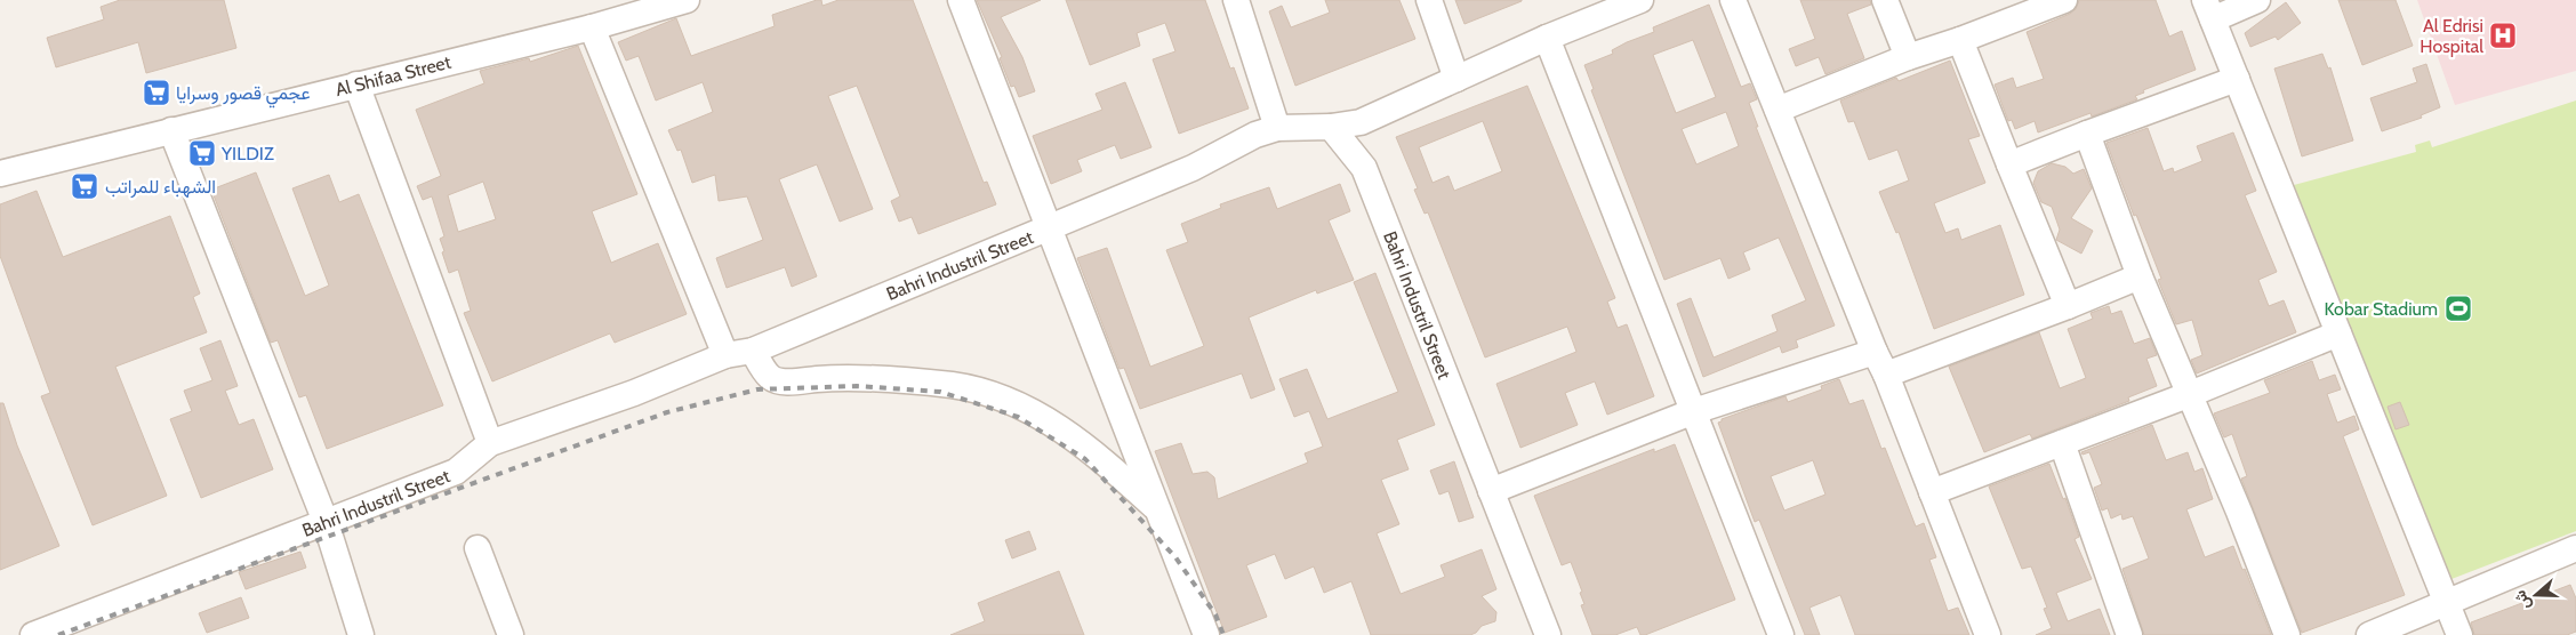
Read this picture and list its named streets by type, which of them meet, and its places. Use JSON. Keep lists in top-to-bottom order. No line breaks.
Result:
{"streets":{"street":["Al Shifaa Street","Bahri Industril Street"]},"places":{"hospital":["Al Edrisi Hospital"],"supermarket":["عجمي قصور وسرايا","YILDIZ","الشهباء للمراتب"],"sports":["Kobar Stadium"]},"north":"left"}
